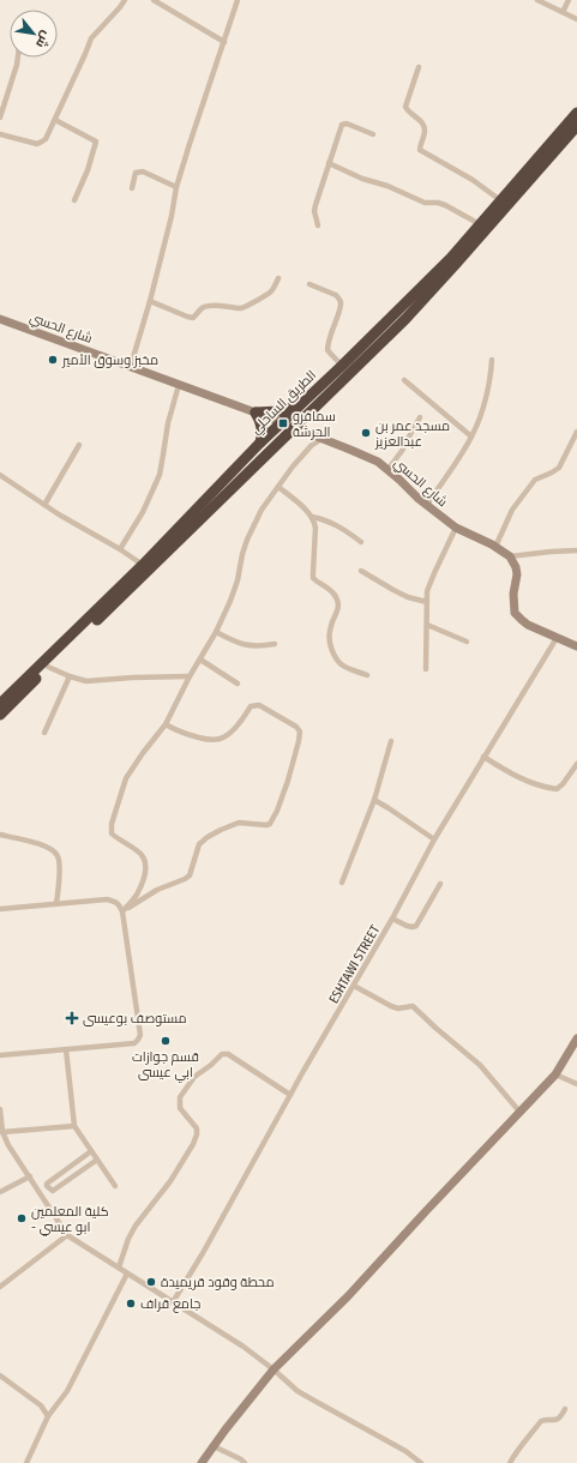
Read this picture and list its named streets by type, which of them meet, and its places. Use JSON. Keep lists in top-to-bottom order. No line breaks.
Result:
{"streets":{"highway":["الطريق الساحلي"],"street":["شارع الحسي","ESHTAWI STREET"]},"crossings":[["شارع الحسي","الطريق الساحلي"]],"places":{"other":["مخبز وسوق الأمير","مسجد عمر بن عبدالعزيز","قسم جوازات ابي عيسى","كلية المعلمين - ابو عيسي","محطة وقود قريميدة","جامع قراف"],"transit":["سمافرو الحرشة"],"health":["مستوصف بوعيسى"]},"north":"bottom right"}
